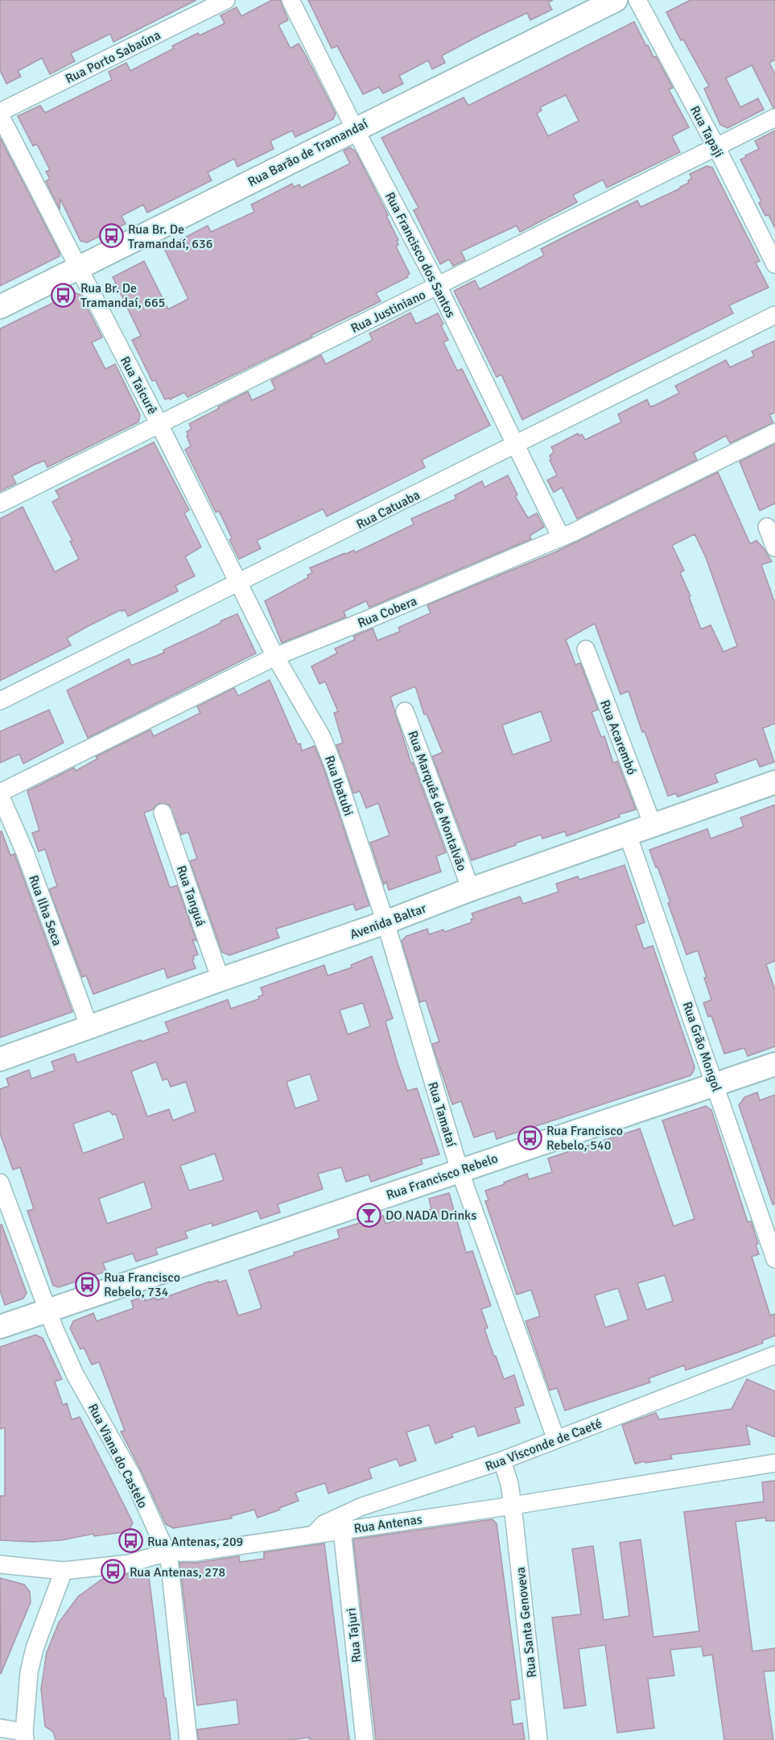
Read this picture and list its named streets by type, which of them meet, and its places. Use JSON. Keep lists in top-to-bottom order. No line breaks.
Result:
{"streets":{"street":["Rua Porto Sabaúna","Rua Tapaji","Rua Barão de Tramandaí","Rua Francisco dos Santos","Rua Justiniano","Rua Taicurê","Rua Catuaba","Rua Cobera","Rua Acarembó","Rua Ibatubi","Rua Marquês de Montalvão","Rua Tanguá","Rua Ilha Seca","Avenida Baltar","Rua Grão Mongol","Rua Tamataí","Rua Francisco Rebelo","Rua Visconde de Caeté","Rua Viana do Castelo","Rua Antenas","Rua Santa Genoveva","Rua Tajuri"]},"crossings":[["Rua Porto Sabaúna","Rua Taicurê"],["Rua Tapaji","Rua Justiniano"],["Rua Barão de Tramandaí","Rua Francisco dos Santos"],["Rua Barão de Tramandaí","Rua Taicurê"],["Rua Francisco dos Santos","Rua Justiniano"],["Rua Francisco dos Santos","Rua Catuaba"],["Rua Francisco dos Santos","Rua Cobera"],["Rua Justiniano","Rua Taicurê"],["Rua Taicurê","Rua Catuaba"],["Rua Taicurê","Rua Cobera"],["Rua Taicurê","Rua Ibatubi"],["Rua Cobera","Rua Ibatubi"],["Rua Cobera","Rua Ilha Seca"],["Rua Acarembó","Avenida Baltar"],["Rua Ibatubi","Avenida Baltar"],["Rua Ibatubi","Rua Tamataí"],["Rua Marquês de Montalvão","Avenida Baltar"],["Rua Tanguá","Avenida Baltar"],["Rua Ilha Seca","Avenida Baltar"],["Avenida Baltar","Rua Grão Mongol"],["Avenida Baltar","Rua Tamataí"],["Rua Grão Mongol","Rua Francisco Rebelo"],["Rua Tamataí","Rua Francisco Rebelo"],["Rua Tamataí","Rua Visconde de Caeté"],["Rua Francisco Rebelo","Rua Viana do Castelo"],["Rua Visconde de Caeté","Rua Antenas"],["Rua Visconde de Caeté","Rua Santa Genoveva"],["Rua Viana do Castelo","Rua Antenas"],["Rua Antenas","Rua Santa Genoveva"],["Rua Antenas","Rua Tajuri"]],"places":{"bus stop":["Rua Br. De Tramandaí, 636","Rua Br. De Tramandaí, 665","Rua Francisco Rebelo, 540","Rua Francisco Rebelo, 734","Rua Antenas, 209","Rua Antenas, 278"],"bar":["DO NADA Drinks"]}}
